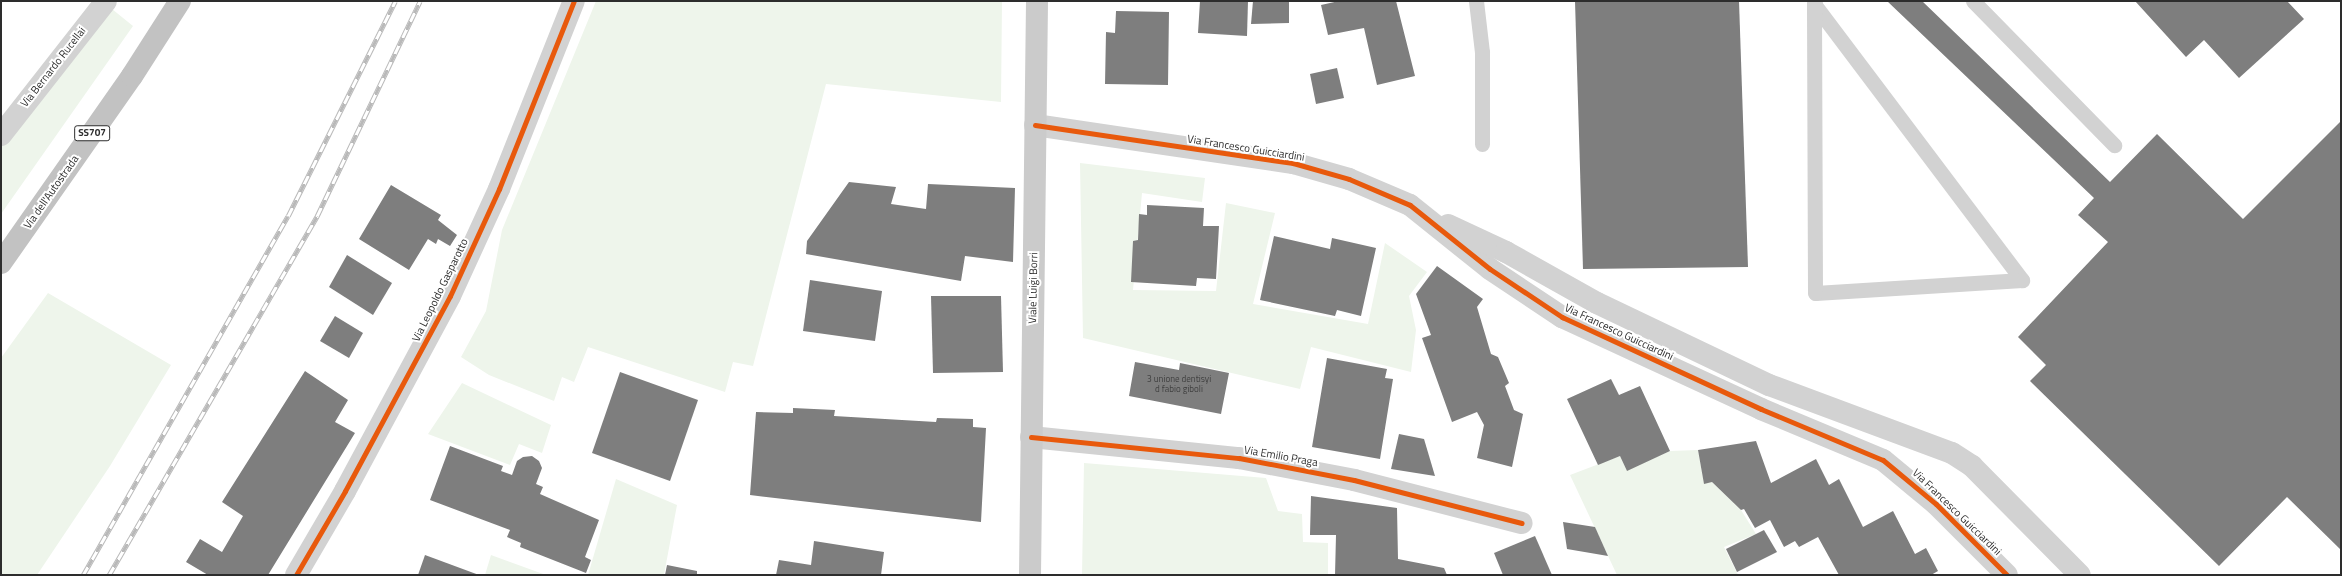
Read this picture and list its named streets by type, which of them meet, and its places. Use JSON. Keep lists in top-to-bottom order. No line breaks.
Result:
{"streets":{"highway":["SS707","Via dell'Autostrada"],"main road":["Viale Luigi Borri"],"street":["Via Bernardo Rucellai","Via Francesco Guicciardini","Via Leopoldo Gasparotto","Via Emilio Praga"]},"crossings":[["Via Francesco Guicciardini","Viale Luigi Borri"],["Viale Luigi Borri","Via Emilio Praga"]],"house_numbers":["3 unione dentisyi d fabio giboli"]}
